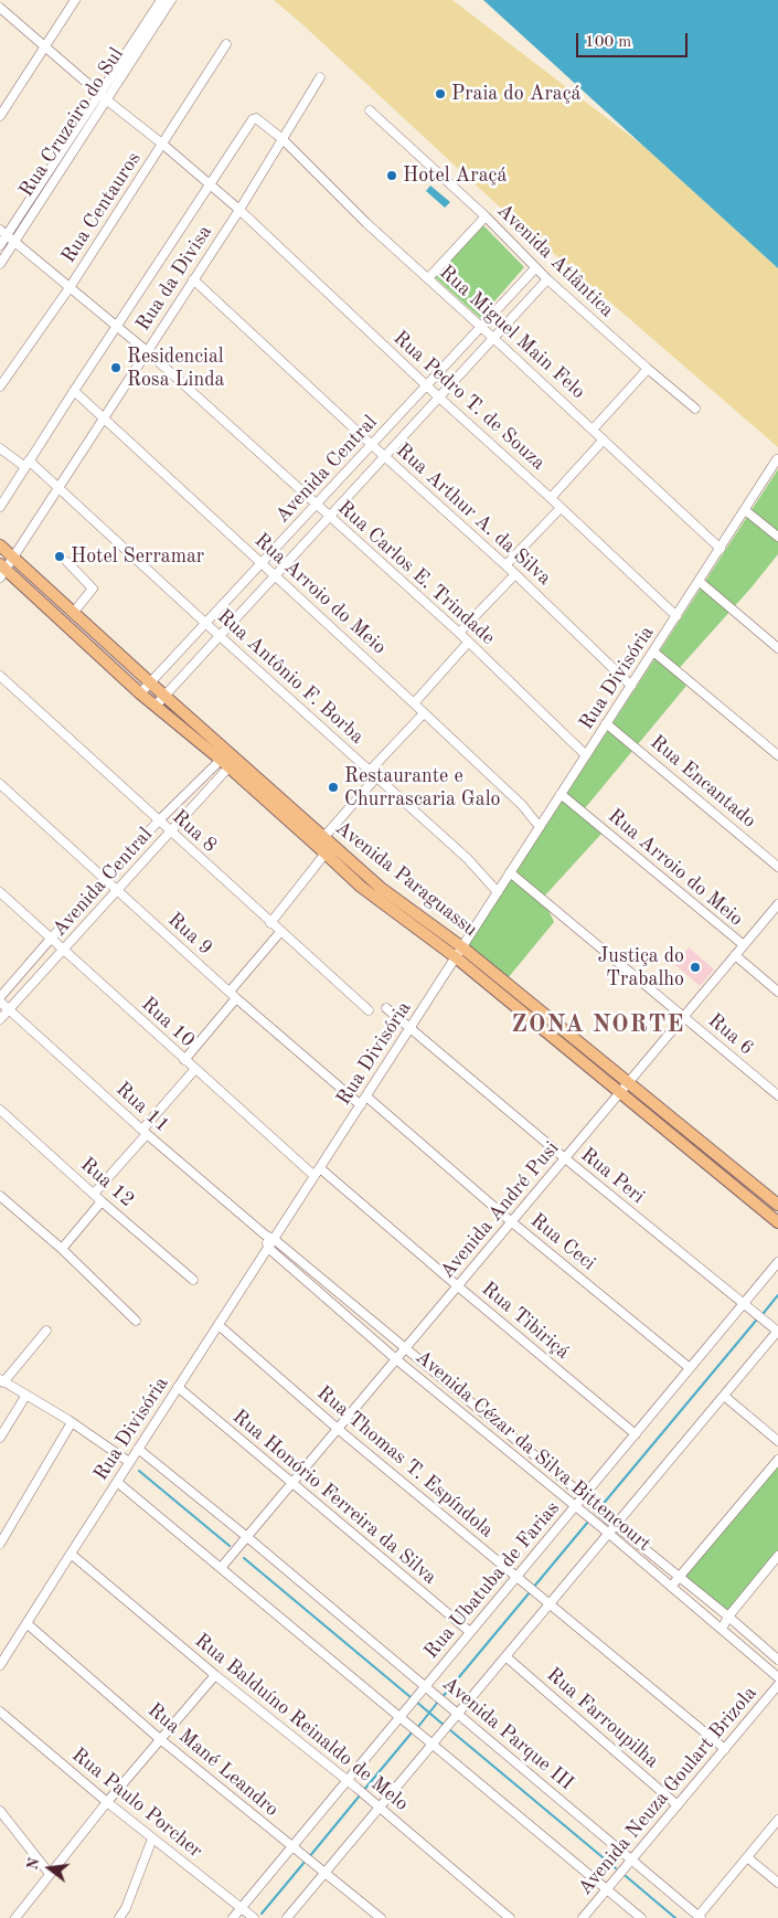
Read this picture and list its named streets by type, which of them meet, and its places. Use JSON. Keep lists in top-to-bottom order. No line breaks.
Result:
{"streets":{"main road":["Avenida Paraguassu"],"street":["Rua Cruzeiro do Sul","Rua Centauros","Avenida Atlântica","Rua da Divisa","Rua Miguel Main Felo","Rua Pedro T. de Souza","Avenida Central","Rua Arthur A. da Silva","Rua Carlos E. Trindade","Rua Arroio do Meio","Rua Antônio F. Borba","Rua Divisória","Rua Encantado","Rua 8","Rua 9","Rua 10","Rua 6","Rua 11","Rua Peri","Rua 12","Avenida André Pusi","Rua Ceci","Rua Tibiriçá","Avenida Cézar da Silva Bittencourt","Rua Thomas T. Espíndola","Rua Honório Ferreira da Silva","Rua Ubatuba de Farias","Rua Farroupilha","Rua Balduíno Reinaldo de Melo","Avenida Parque III","Rua Mané Leandro","Avenida Neuza Goulart Brizola","Rua Paulo Porcher"]},"crossings":[["Rua Cruzeiro do Sul","Rua Pedro T. de Souza"],["Rua Cruzeiro do Sul","Rua Carlos E. Trindade"],["Rua Centauros","Rua Pedro T. de Souza"],["Rua Centauros","Rua Carlos E. Trindade"],["Avenida Atlântica","Avenida Central"],["Rua da Divisa","Rua Miguel Main Felo"],["Rua da Divisa","Rua Pedro T. de Souza"],["Rua da Divisa","Rua Arthur A. da Silva"],["Rua da Divisa","Rua Carlos E. Trindade"],["Rua da Divisa","Rua Arroio do Meio"],["Rua da Divisa","Rua Antônio F. Borba"],["Rua da Divisa","Avenida Paraguassu"],["Rua Miguel Main Felo","Rua Pedro T. de Souza"],["Rua Miguel Main Felo","Avenida Central"],["Rua Miguel Main Felo","Rua Divisória"],["Rua Pedro T. de Souza","Avenida Central"],["Rua Pedro T. de Souza","Rua Divisória"],["Avenida Central","Rua Arthur A. da Silva"],["Avenida Central","Rua Carlos E. Trindade"],["Avenida Central","Rua Arroio do Meio"],["Avenida Central","Rua Antônio F. Borba"],["Avenida Central","Rua 8"],["Avenida Central","Avenida Paraguassu"],["Avenida Central","Rua 9"],["Avenida Central","Rua 10"],["Avenida Central","Rua 11"],["Rua Arthur A. da Silva","Rua Divisória"],["Rua Carlos E. Trindade","Rua Divisória"],["Rua Arroio do Meio","Rua Divisória"],["Rua Arroio do Meio","Avenida André Pusi"],["Rua Antônio F. Borba","Rua Divisória"],["Rua Divisória","Rua Encantado"],["Rua Divisória","Avenida Paraguassu"],["Rua Divisória","Rua 9"],["Rua Divisória","Rua 10"],["Rua Divisória","Rua 6"],["Rua Divisória","Rua 11"],["Rua Divisória","Rua Peri"],["Rua Divisória","Rua Ceci"],["Rua Divisória","Rua Tibiriçá"],["Rua Divisória","Avenida Cézar da Silva Bittencourt"],["Rua Divisória","Rua Thomas T. Espíndola"],["Rua Divisória","Rua Honório Ferreira da Silva"],["Rua Divisória","Rua Balduíno Reinaldo de Melo"],["Rua Divisória","Avenida Parque III"],["Rua Divisória","Rua Mané Leandro"],["Avenida Paraguassu","Avenida André Pusi"],["Rua 6","Avenida André Pusi"],["Rua 11","Avenida Cézar da Silva Bittencourt"],["Rua Peri","Avenida André Pusi"],["Rua Peri","Rua Ubatuba de Farias"],["Avenida André Pusi","Rua Ceci"],["Avenida André Pusi","Rua Tibiriçá"],["Avenida André Pusi","Avenida Cézar da Silva Bittencourt"],["Avenida André Pusi","Rua Thomas T. Espíndola"],["Avenida André Pusi","Rua Honório Ferreira da Silva"],["Avenida André Pusi","Avenida Parque III"],["Rua Ceci","Rua Ubatuba de Farias"],["Rua Tibiriçá","Rua Ubatuba de Farias"],["Avenida Cézar da Silva Bittencourt","Rua Ubatuba de Farias"],["Rua Thomas T. Espíndola","Rua Ubatuba de Farias"],["Rua Thomas T. Espíndola","Avenida Neuza Goulart Brizola"],["Rua Honório Ferreira da Silva","Rua Ubatuba de Farias"],["Rua Ubatuba de Farias","Rua Balduíno Reinaldo de Melo"],["Rua Ubatuba de Farias","Avenida Parque III"],["Rua Ubatuba de Farias","Rua Mané Leandro"],["Rua Ubatuba de Farias","Rua Paulo Porcher"],["Rua Farroupilha","Avenida Neuza Goulart Brizola"],["Avenida Parque III","Avenida Neuza Goulart Brizola"]],"districts":["ZONA NORTE"],"places":["Praia do Araçá","Hotel Araçá","Residencial Rosa Linda","Hotel Serramar","Restaurante e Churrascaria Galo","Justiça do Trabalho"],"scale_bar":"100 m","north":"left"}
